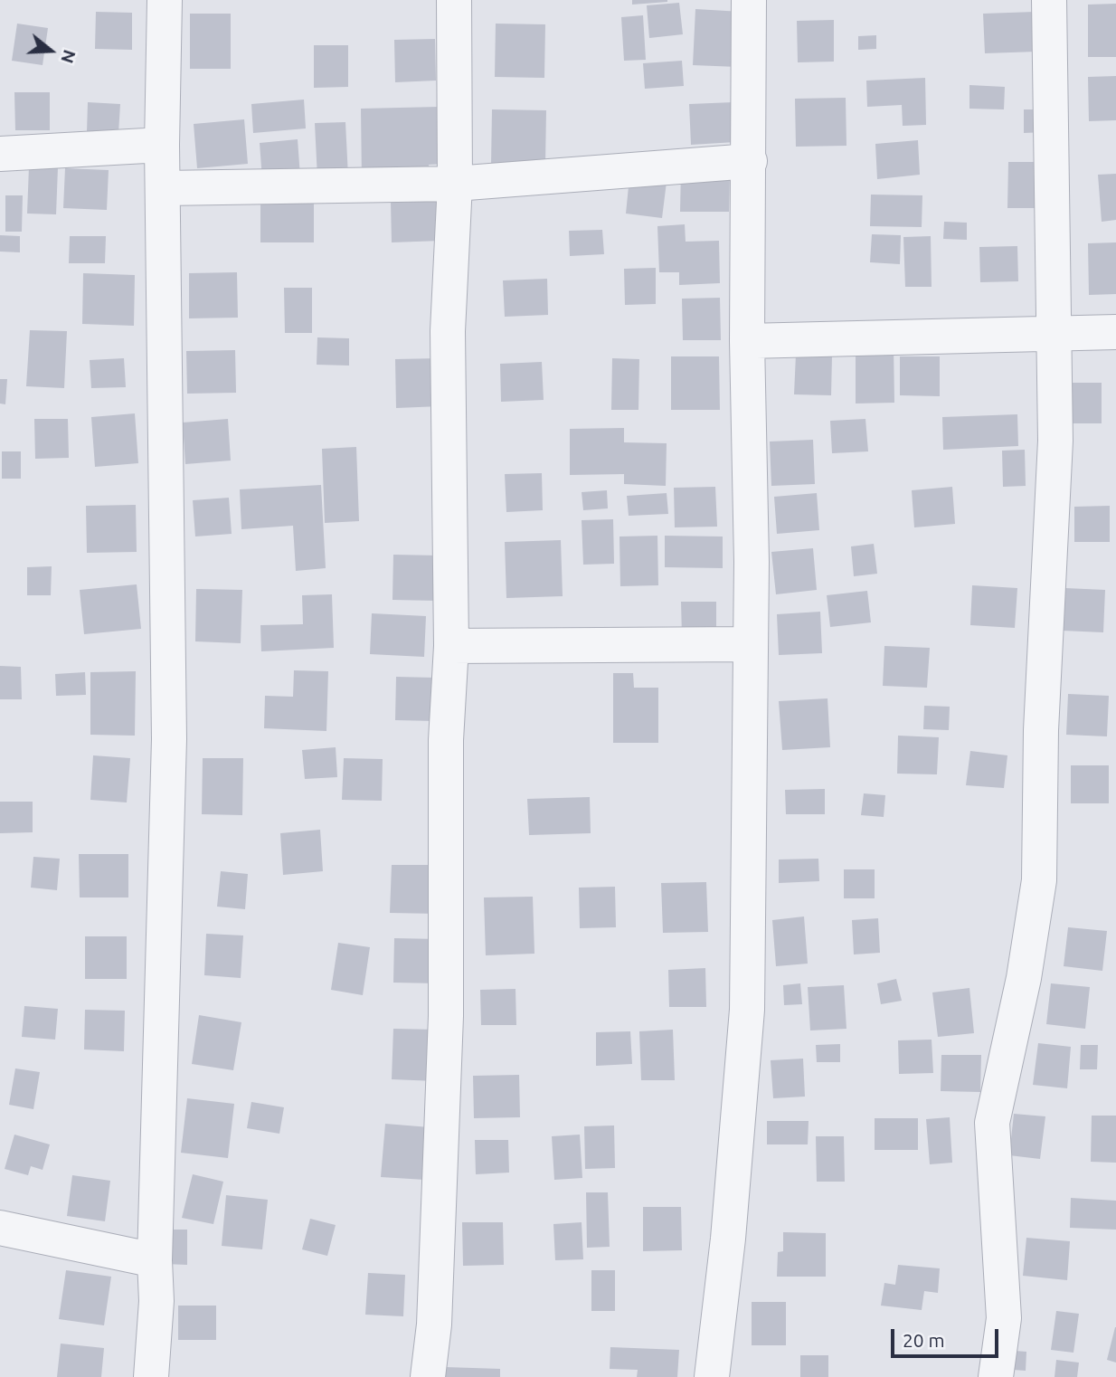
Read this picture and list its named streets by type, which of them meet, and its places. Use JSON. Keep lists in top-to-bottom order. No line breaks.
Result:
{"scale_bar":"20 m","north":"right"}
